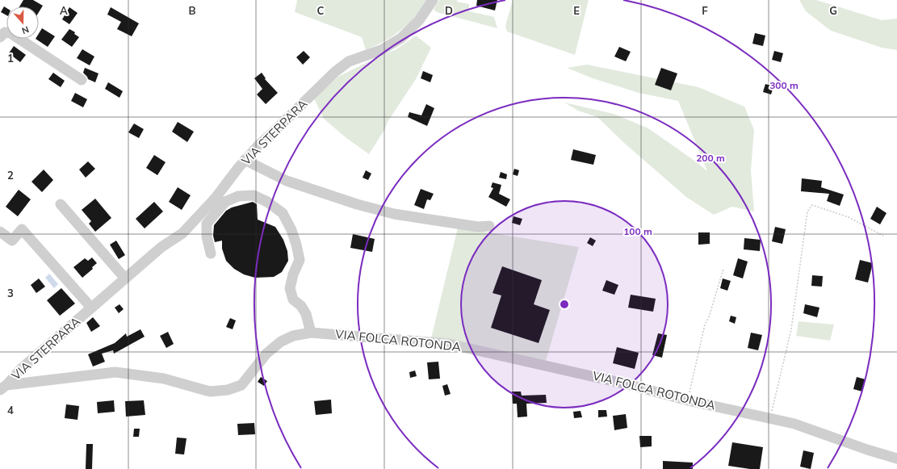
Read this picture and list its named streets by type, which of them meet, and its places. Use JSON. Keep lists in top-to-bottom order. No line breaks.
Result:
{"streets":{"street":["VIA STERPARA","VIA FOLCA ROTONDA"]},"crossings":[["VIA STERPARA","VIA FOLCA ROTONDA"]],"north":"bottom","grid":{"columns":["A","B","C","D","E","F","G"],"rows":["1","2","3","4"]},"rings":["300 m","200 m","100 m"]}
